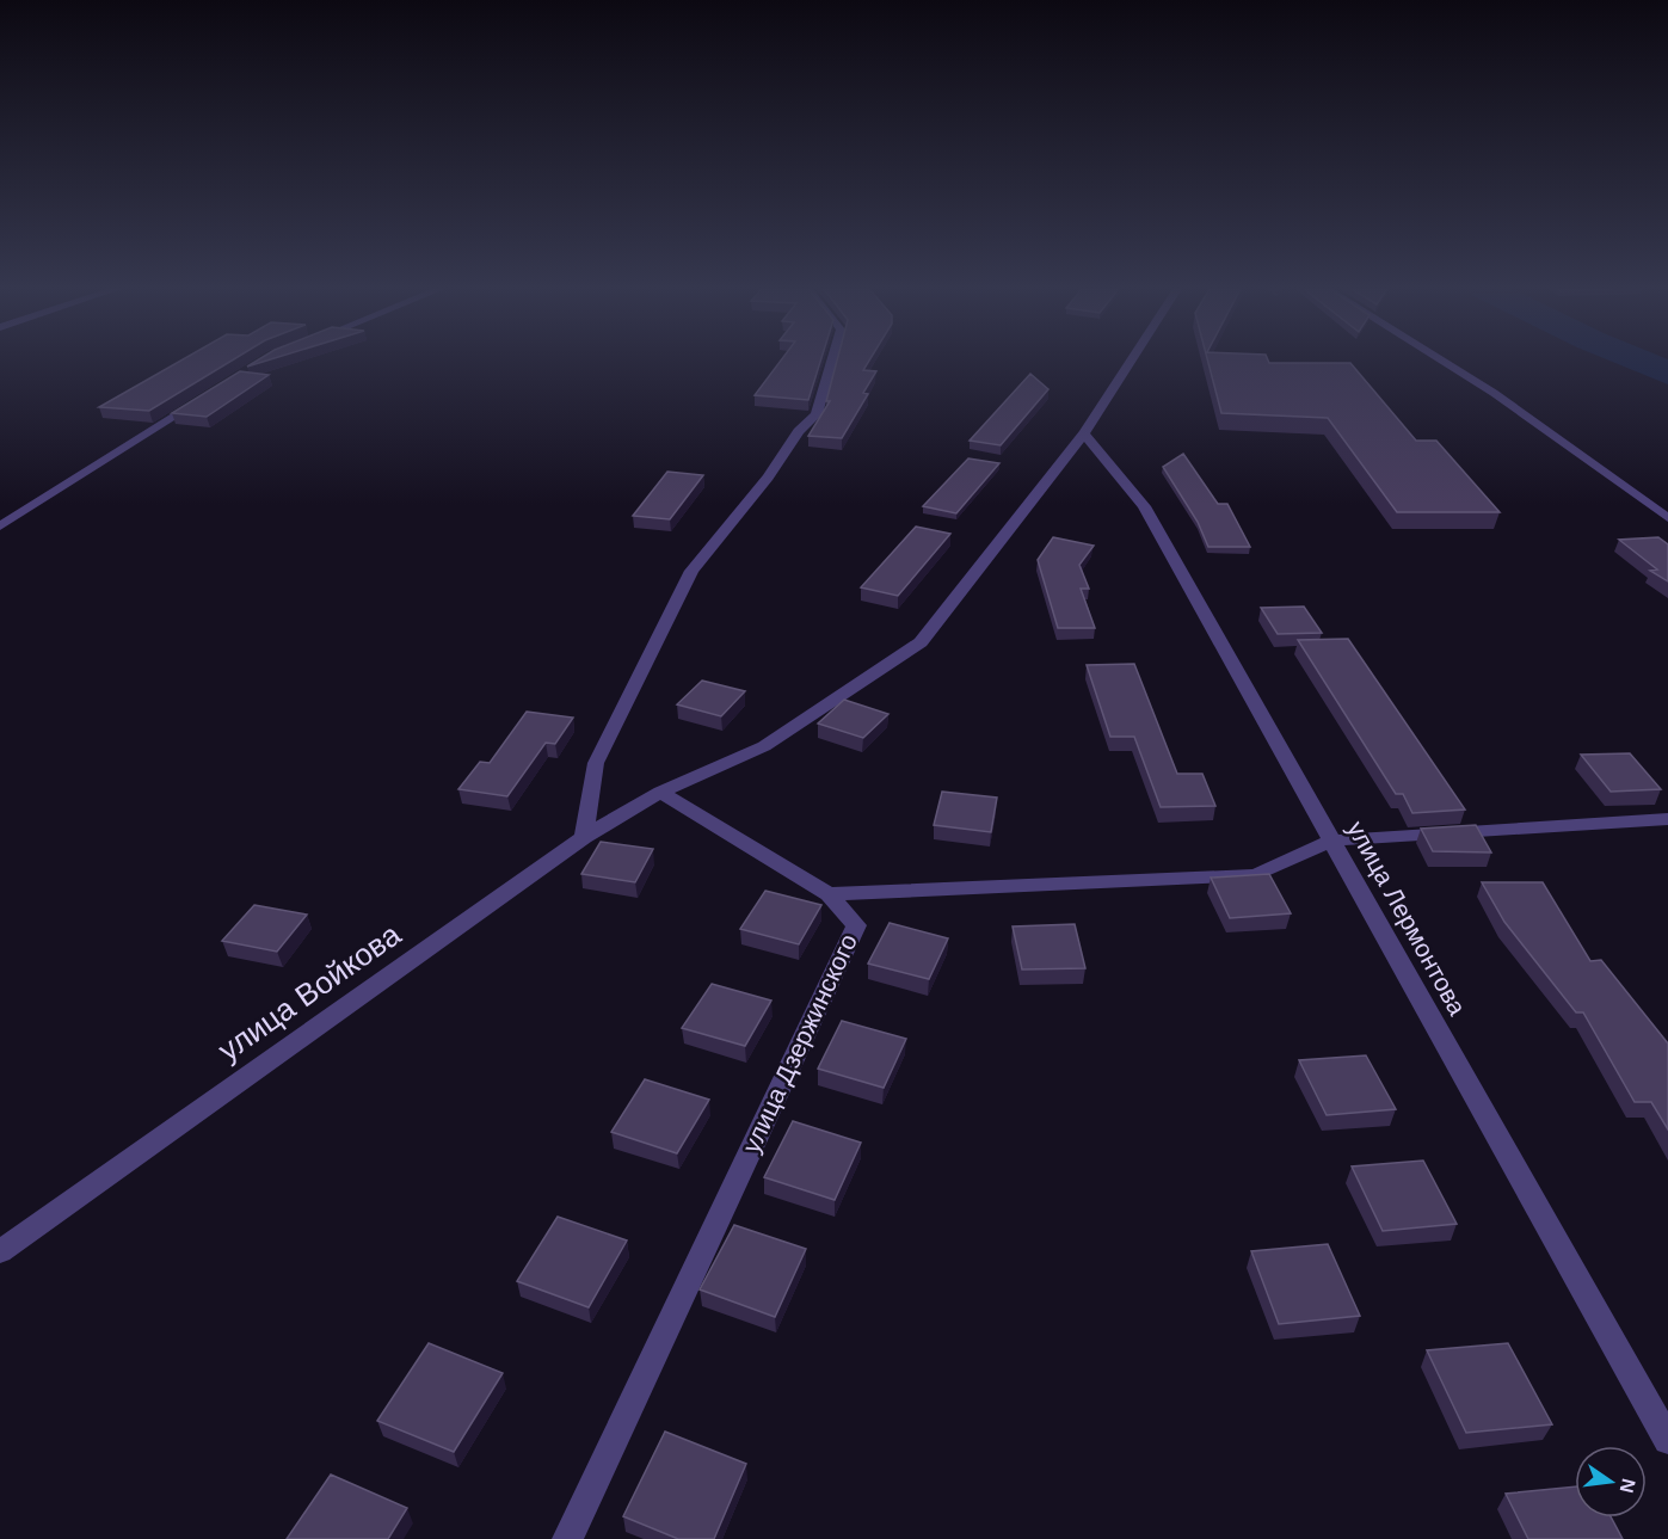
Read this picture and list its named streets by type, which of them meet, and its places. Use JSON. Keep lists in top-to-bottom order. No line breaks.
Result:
{"streets":{"street":["улица Лермонтова","улица Войкова","улица Дзержинского"]},"crossings":[["улица Войкова","улица Дзержинского"]],"north":"right"}
